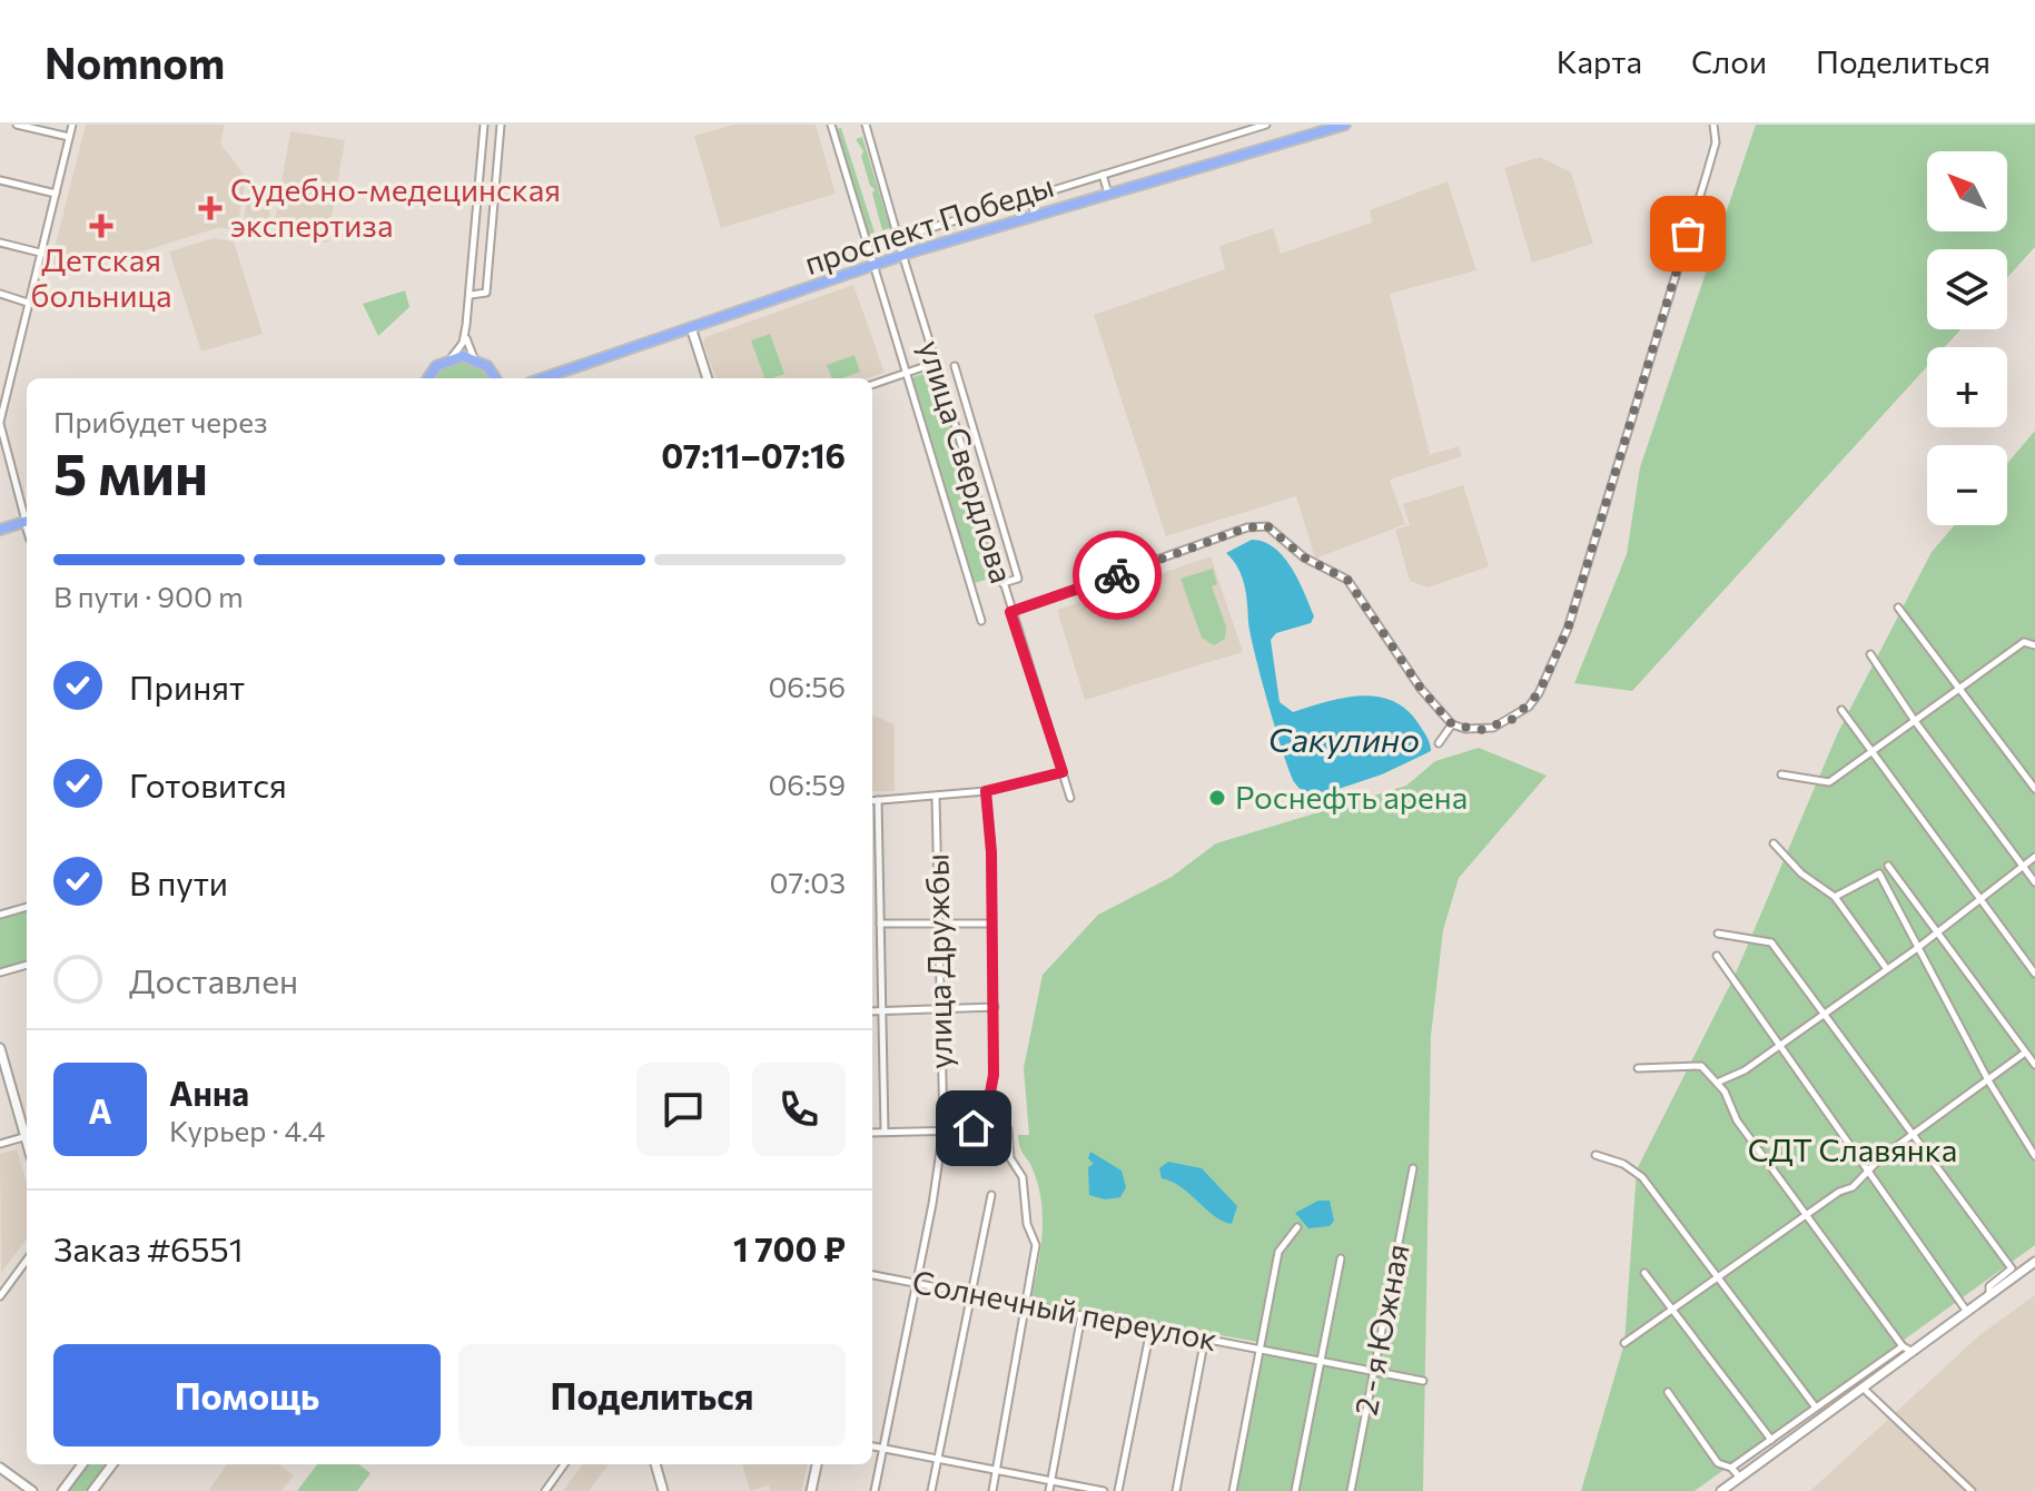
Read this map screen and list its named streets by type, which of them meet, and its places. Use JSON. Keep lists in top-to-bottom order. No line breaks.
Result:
{"streets":{"main road":["проспект Победы"],"street":["улица Свердлова","улица Дружбы","Солнечный переулок","2 - я Южная"]},"crossings":[["проспект Победы","улица Свердлова"],["улица Дружбы","Солнечный переулок"],["Солнечный переулок","2 - я Южная"]],"water":["Сакулино"],"parks":["СДТ Славянка"],"places":{"health":["Судебно-медецинская экспертиза","Детская больница"],"other":["Роснефть арена"]},"north":"top left","page":{"header":"Nomnom","nav":["Карта","Слои","Поделиться"],"map_buttons":["+","−"],"heading":["5 мин","Прибудет через","07:11–07:16"],"panel":["Анна","Курьер · 4.4","Заказ #6551","1 700 ₽"],"bar":"В пути · 900 m","list":[["Принят","06:56"],["Готовится","06:59"],["В пути","07:03"],"Доставлен"],"round":"А","buttons":["Помощь","Поделиться"]}}
